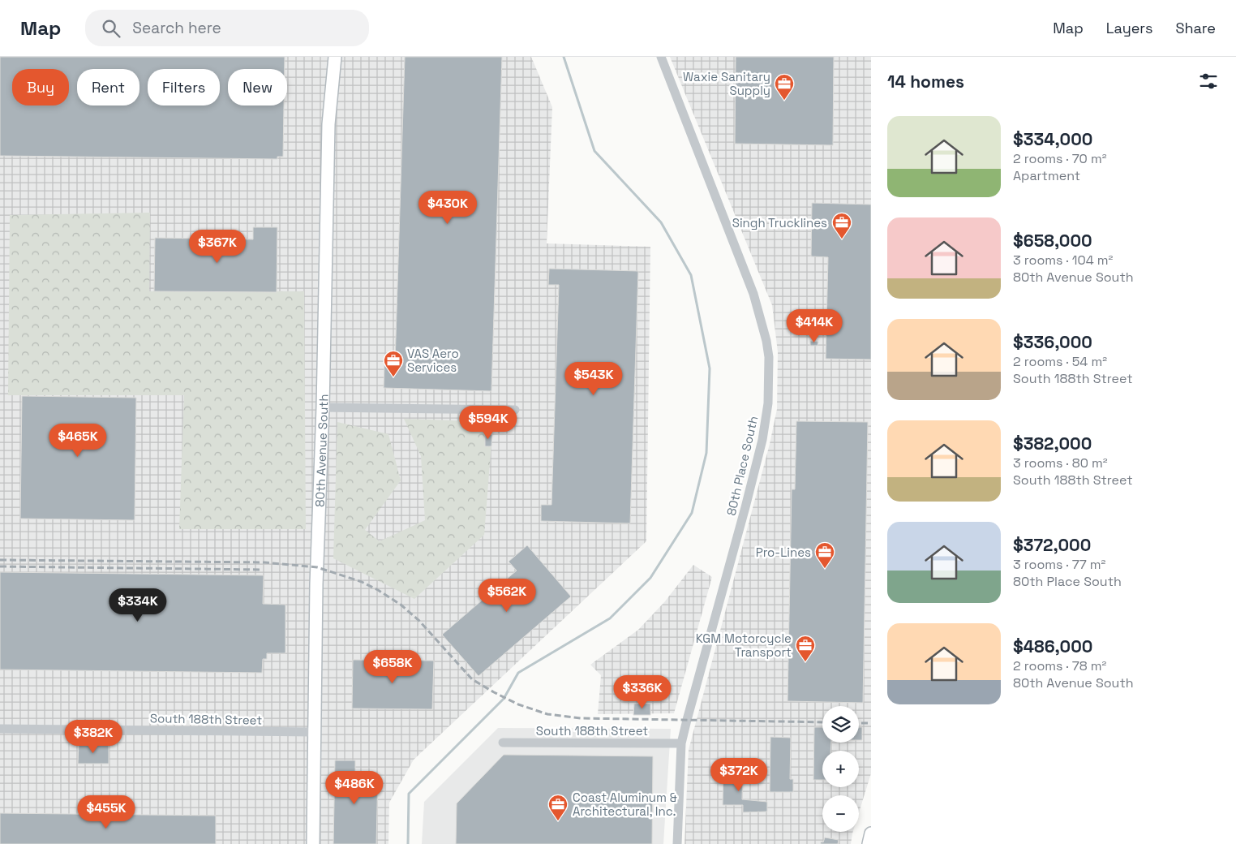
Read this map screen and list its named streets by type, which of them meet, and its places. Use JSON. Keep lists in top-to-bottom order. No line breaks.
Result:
{"streets":{"street":["80th Avenue South","80th Place South","South 188th Street"]},"crossings":[["80th Avenue South","South 188th Street"],["80th Place South","South 188th Street"]],"places":{"office":["Waxie Sanitary Supply","Singh Trucklines","VAS Aero Services","Pro-Lines","KGM Motorcycle Transport","Coast Aluminum & Architectural, Inc."]},"page":{"header":"Map","search":"Search here","nav":["Map","Layers","Share"],"heading":"14 homes","chip":["Buy","Rent","Filters","New"],"list":[{"name":"$334,000","note":"2 rooms · 70 m² · Apartment"},{"name":"$658,000","note":"3 rooms · 104 m² · 80th Avenue South"},{"name":"$336,000","note":"2 rooms · 54 m² · South 188th Street"},{"name":"$382,000","note":"3 rooms · 80 m² · South 188th Street"},{"name":"$372,000","note":"3 rooms · 77 m² · 80th Place South"},{"name":"$486,000","note":"2 rooms · 78 m² · 80th Avenue South"}],"price":["$430K","$367K","$414K","$543K","$594K","$465K","$562K","$334K","$658K","$336K","$382K","$372K","$486K","$455K"],"map_buttons":["+","−"]}}
